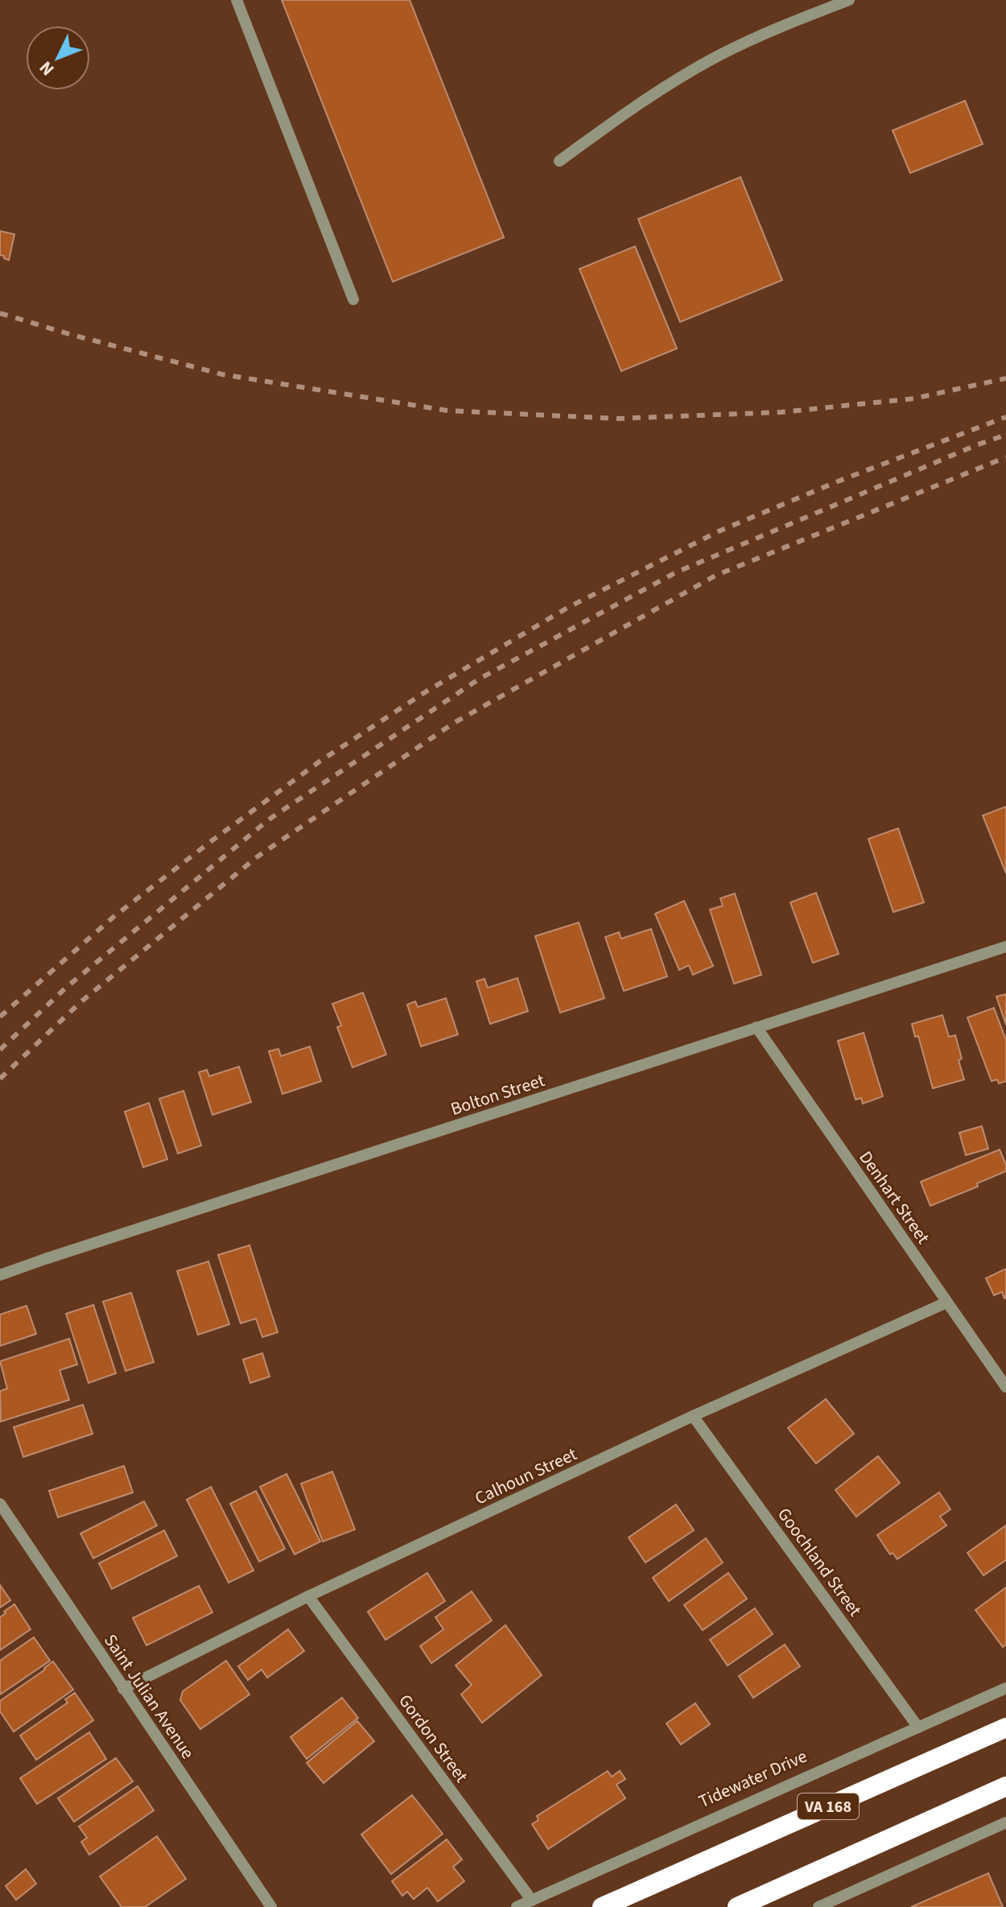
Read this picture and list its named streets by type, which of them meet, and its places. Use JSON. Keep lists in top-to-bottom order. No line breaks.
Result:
{"streets":{"highway":["VA 168"],"street":["Bolton Street","Denhart Street","Calhoun Street","Goochland Street","Saint Julian Avenue","Gordon Street","Tidewater Drive"]},"crossings":[["Bolton Street","Denhart Street"],["Denhart Street","Calhoun Street"],["Calhoun Street","Goochland Street"],["Calhoun Street","Saint Julian Avenue"],["Calhoun Street","Gordon Street"],["Goochland Street","Tidewater Drive"],["Gordon Street","Tidewater Drive"]],"north":"bottom left"}
